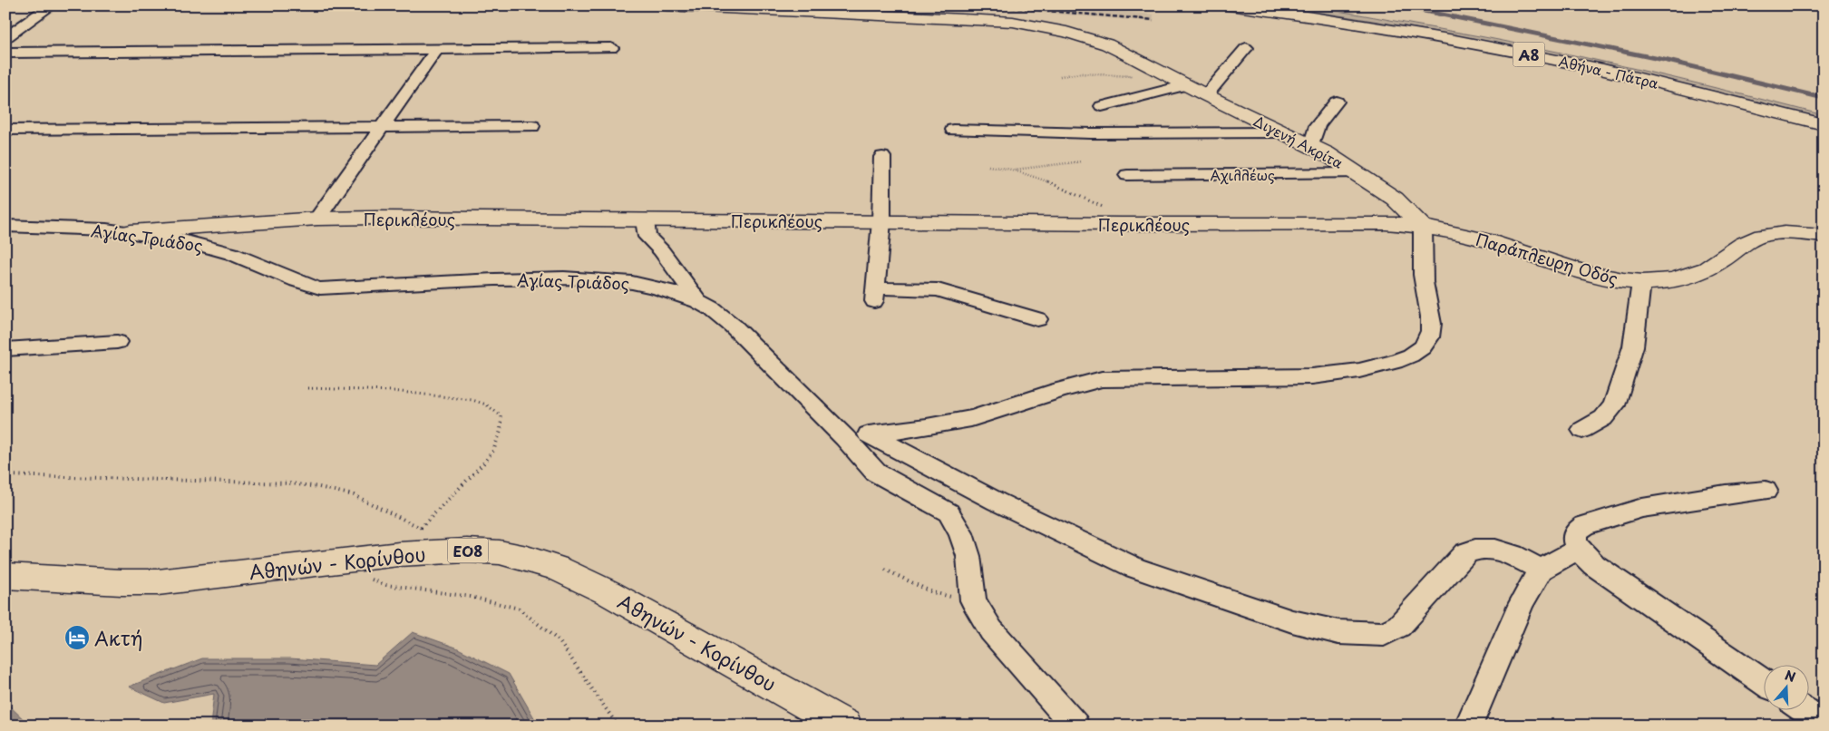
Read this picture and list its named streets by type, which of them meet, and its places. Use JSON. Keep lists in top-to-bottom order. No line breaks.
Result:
{"streets":{"main road":["Α8","Αθήνα - Πάτρα","Διγενή Ακρίτα","Περικλέους","Παράπλευρη Οδός","ΕΟ8","Αθηνών - Κορίνθου"],"street":["Αχιλλέως","Αγίας Τριάδος"]},"crossings":[["Διγενή Ακρίτα","Αχιλλέως"],["Διγενή Ακρίτα","Περικλέους"],["Διγενή Ακρίτα","Παράπλευρη Οδός"],["Περικλέους","Αγίας Τριάδος"],["Περικλέους","Παράπλευρη Οδός"]],"places":{"hotel":["Ακτή"]},"north":"top"}
